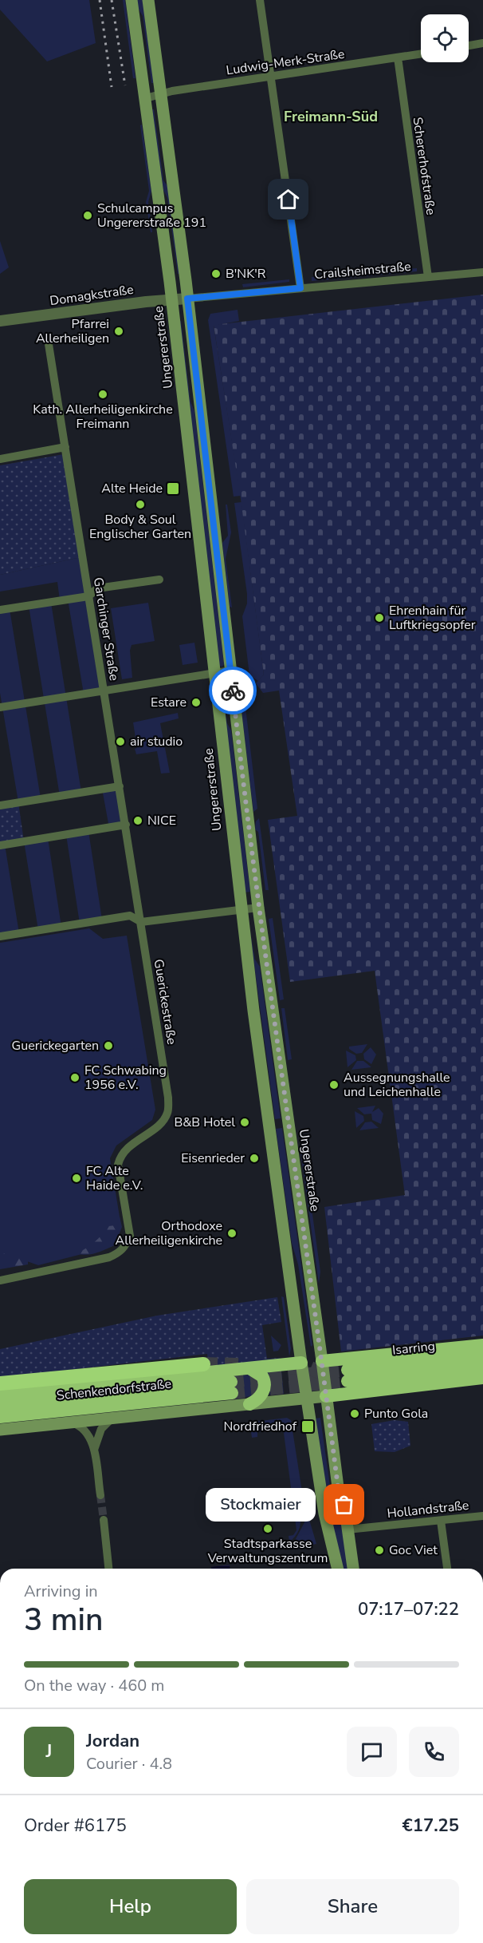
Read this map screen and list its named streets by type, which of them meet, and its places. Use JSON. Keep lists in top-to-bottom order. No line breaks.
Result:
{"streets":{"highway":["Isarring","Schenkendorfstraße"],"main road":["Ungererstraße"],"street":["Ludwig-Merk-Straße","Schererhofstraße","Crailsheimstraße","Domagkstraße","Garchinger Straße","Guerickestraße","Hollandstraße"]},"crossings":[["Ludwig-Merk-Straße","Schererhofstraße"],["Ludwig-Merk-Straße","Ungererstraße"],["Schererhofstraße","Crailsheimstraße"],["Crailsheimstraße","Domagkstraße"],["Crailsheimstraße","Ungererstraße"],["Domagkstraße","Ungererstraße"],["Ungererstraße","Hollandstraße"],["Garchinger Straße","Guerickestraße"]],"districts":["Freimann-Süd"],"places":{"other":["Schulcampus Ungererstraße 191","B'NK'R","Pfarrei Allerheiligen","Kath. Allerheiligenkirche Freimann","Body & Soul Englischer Garten","Ehrenhain für Luftkriegsopfer","Estare","air studio","NICE","Guerickegarten","FC Schwabing 1956 e.V.","Aussegnungshalle und Leichenhalle","B&B Hotel","Eisenrieder","FC Alte Haide e.V.","Orthodoxe Allerheiligenkirche","Punto Gola","Stockmaier","Stadtsparkasse Verwaltungszentrum","Goc Viet"],"transit":["Alte Heide","Nordfriedhof"]},"page":{"bubble":"Stockmaier","heading":["3 min","Arriving in","07:17–07:22"],"panel":["Jordan","Courier · 4.8","Order #6175","€17.25"],"bar":"On the way · 460 m","round":"J","buttons":["Help","Share"]}}
